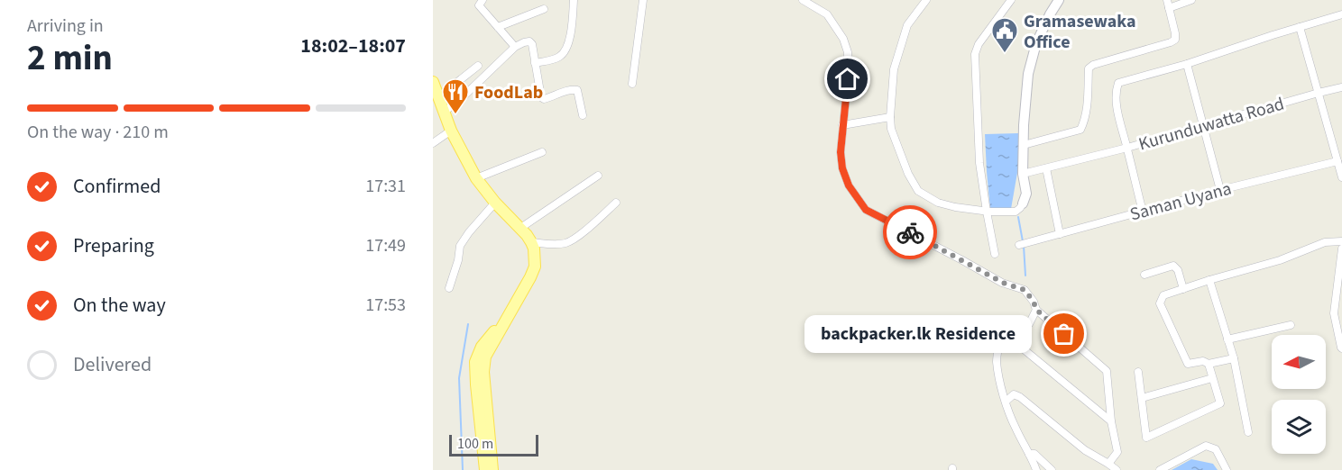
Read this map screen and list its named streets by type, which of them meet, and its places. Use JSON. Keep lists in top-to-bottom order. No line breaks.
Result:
{"streets":{"street":["Kurunduwatta Road","Saman Uyana"]},"places":{"public building":["Gramasewaka Office"],"restaurant":["FoodLab"],"other":["backpacker.lk Residence"]},"scale_bar":"100 m","north":"left","page":{"heading":["2 min","Arriving in","18:02–18:07"],"bar":"On the way · 210 m","list":[["Confirmed","17:31"],["Preparing","17:49"],["On the way","17:53"],"Delivered"],"bubble":"backpacker.lk Residence","scale":"100 m"}}
